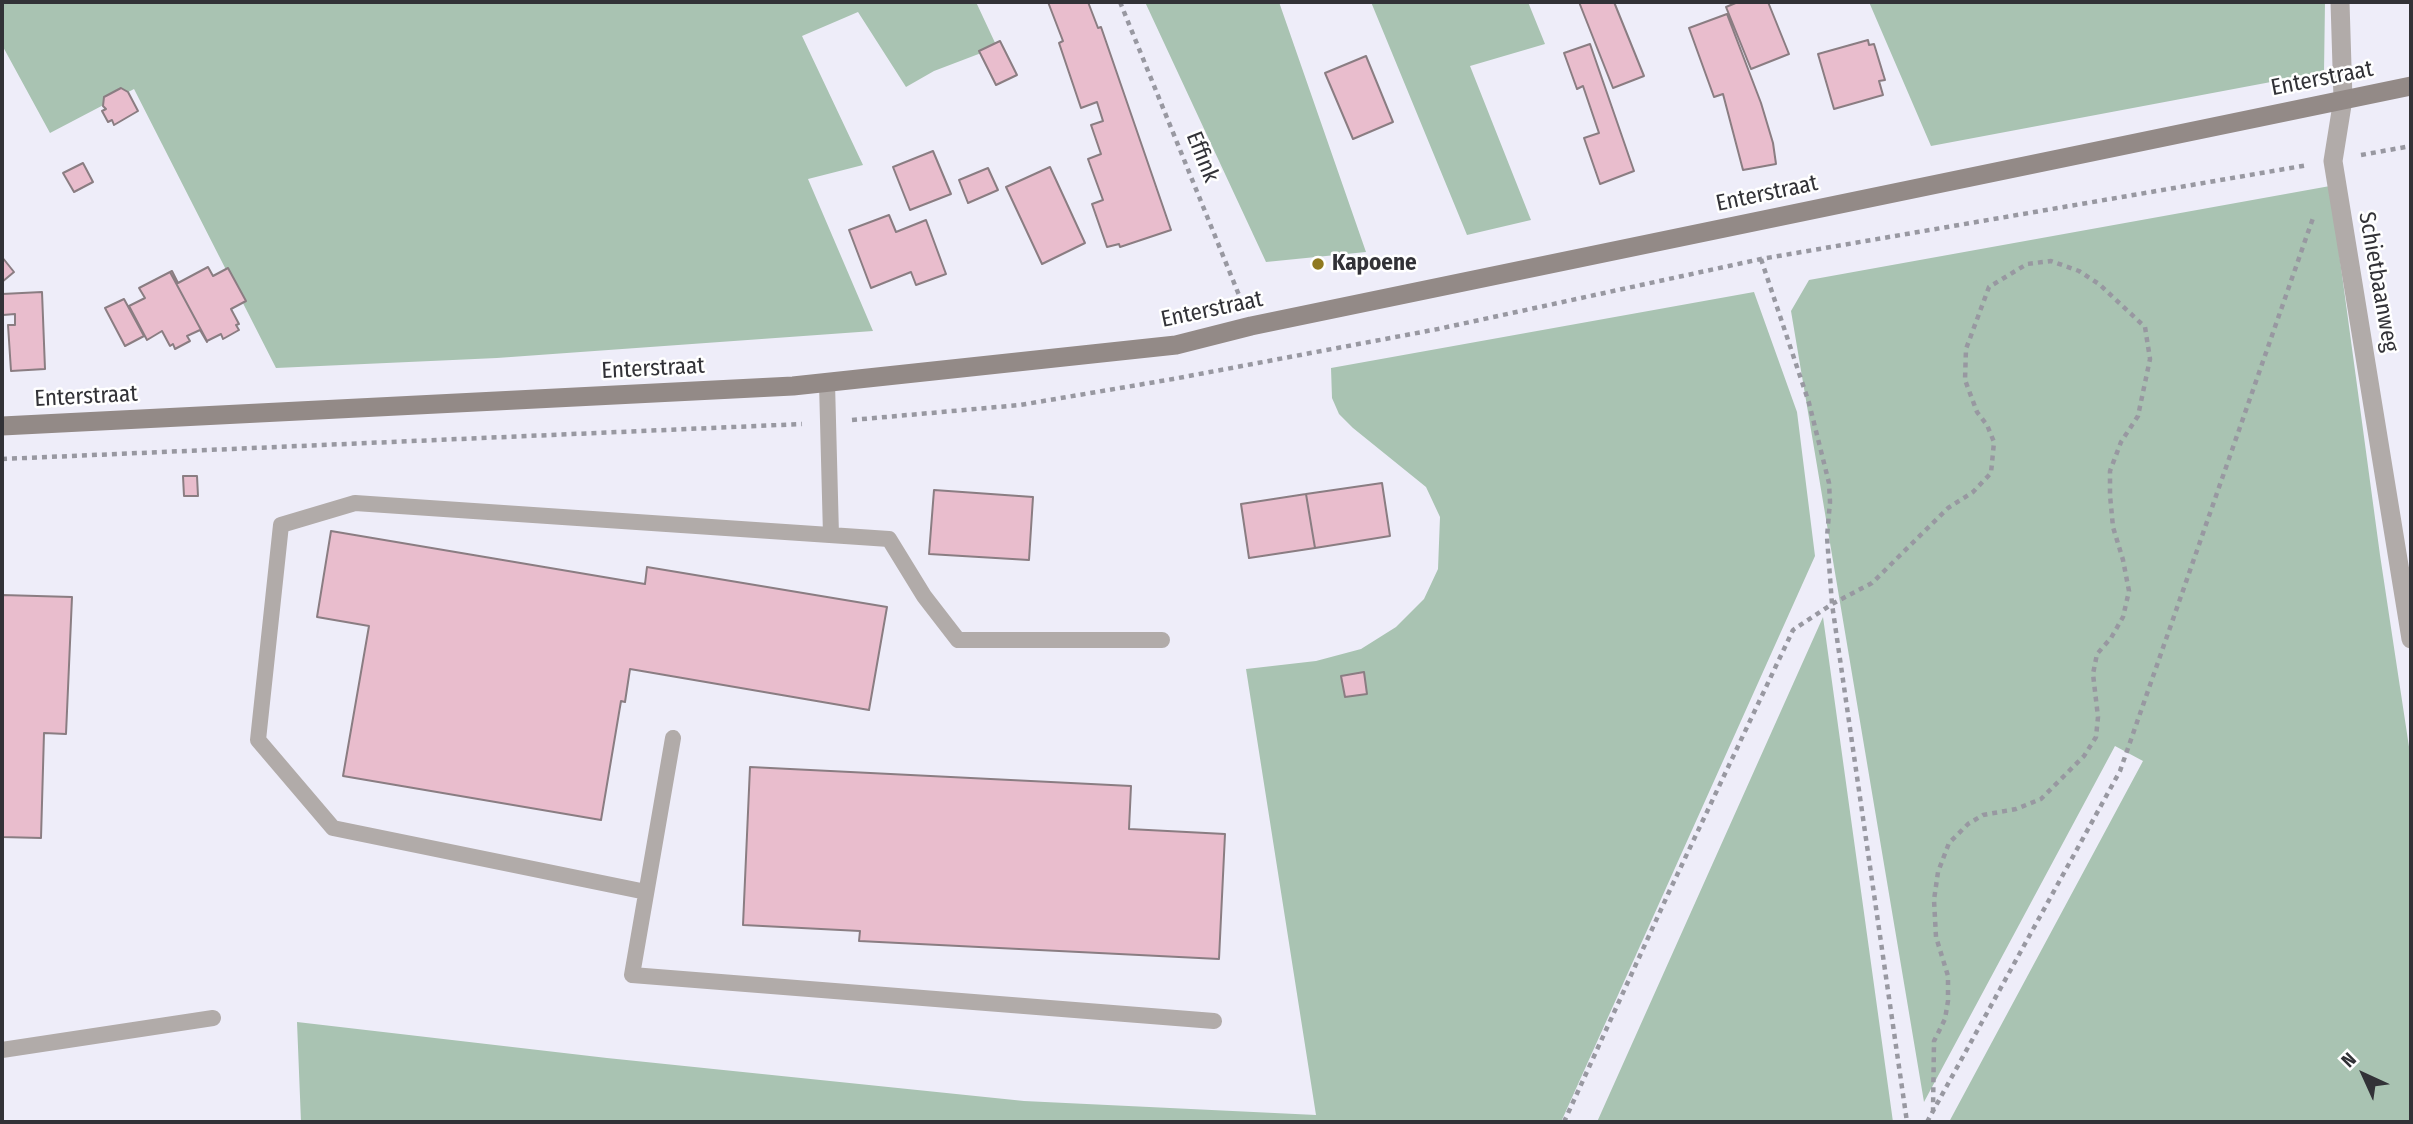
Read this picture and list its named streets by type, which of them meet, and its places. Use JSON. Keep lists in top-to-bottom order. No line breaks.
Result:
{"streets":{"main road":["Enterstraat"],"street":["Schietbaanweg"],"path":["Effink"]},"crossings":[["Enterstraat","Effink"],["Enterstraat","Schietbaanweg"]],"places":["Kapoene"],"north":"top left"}
